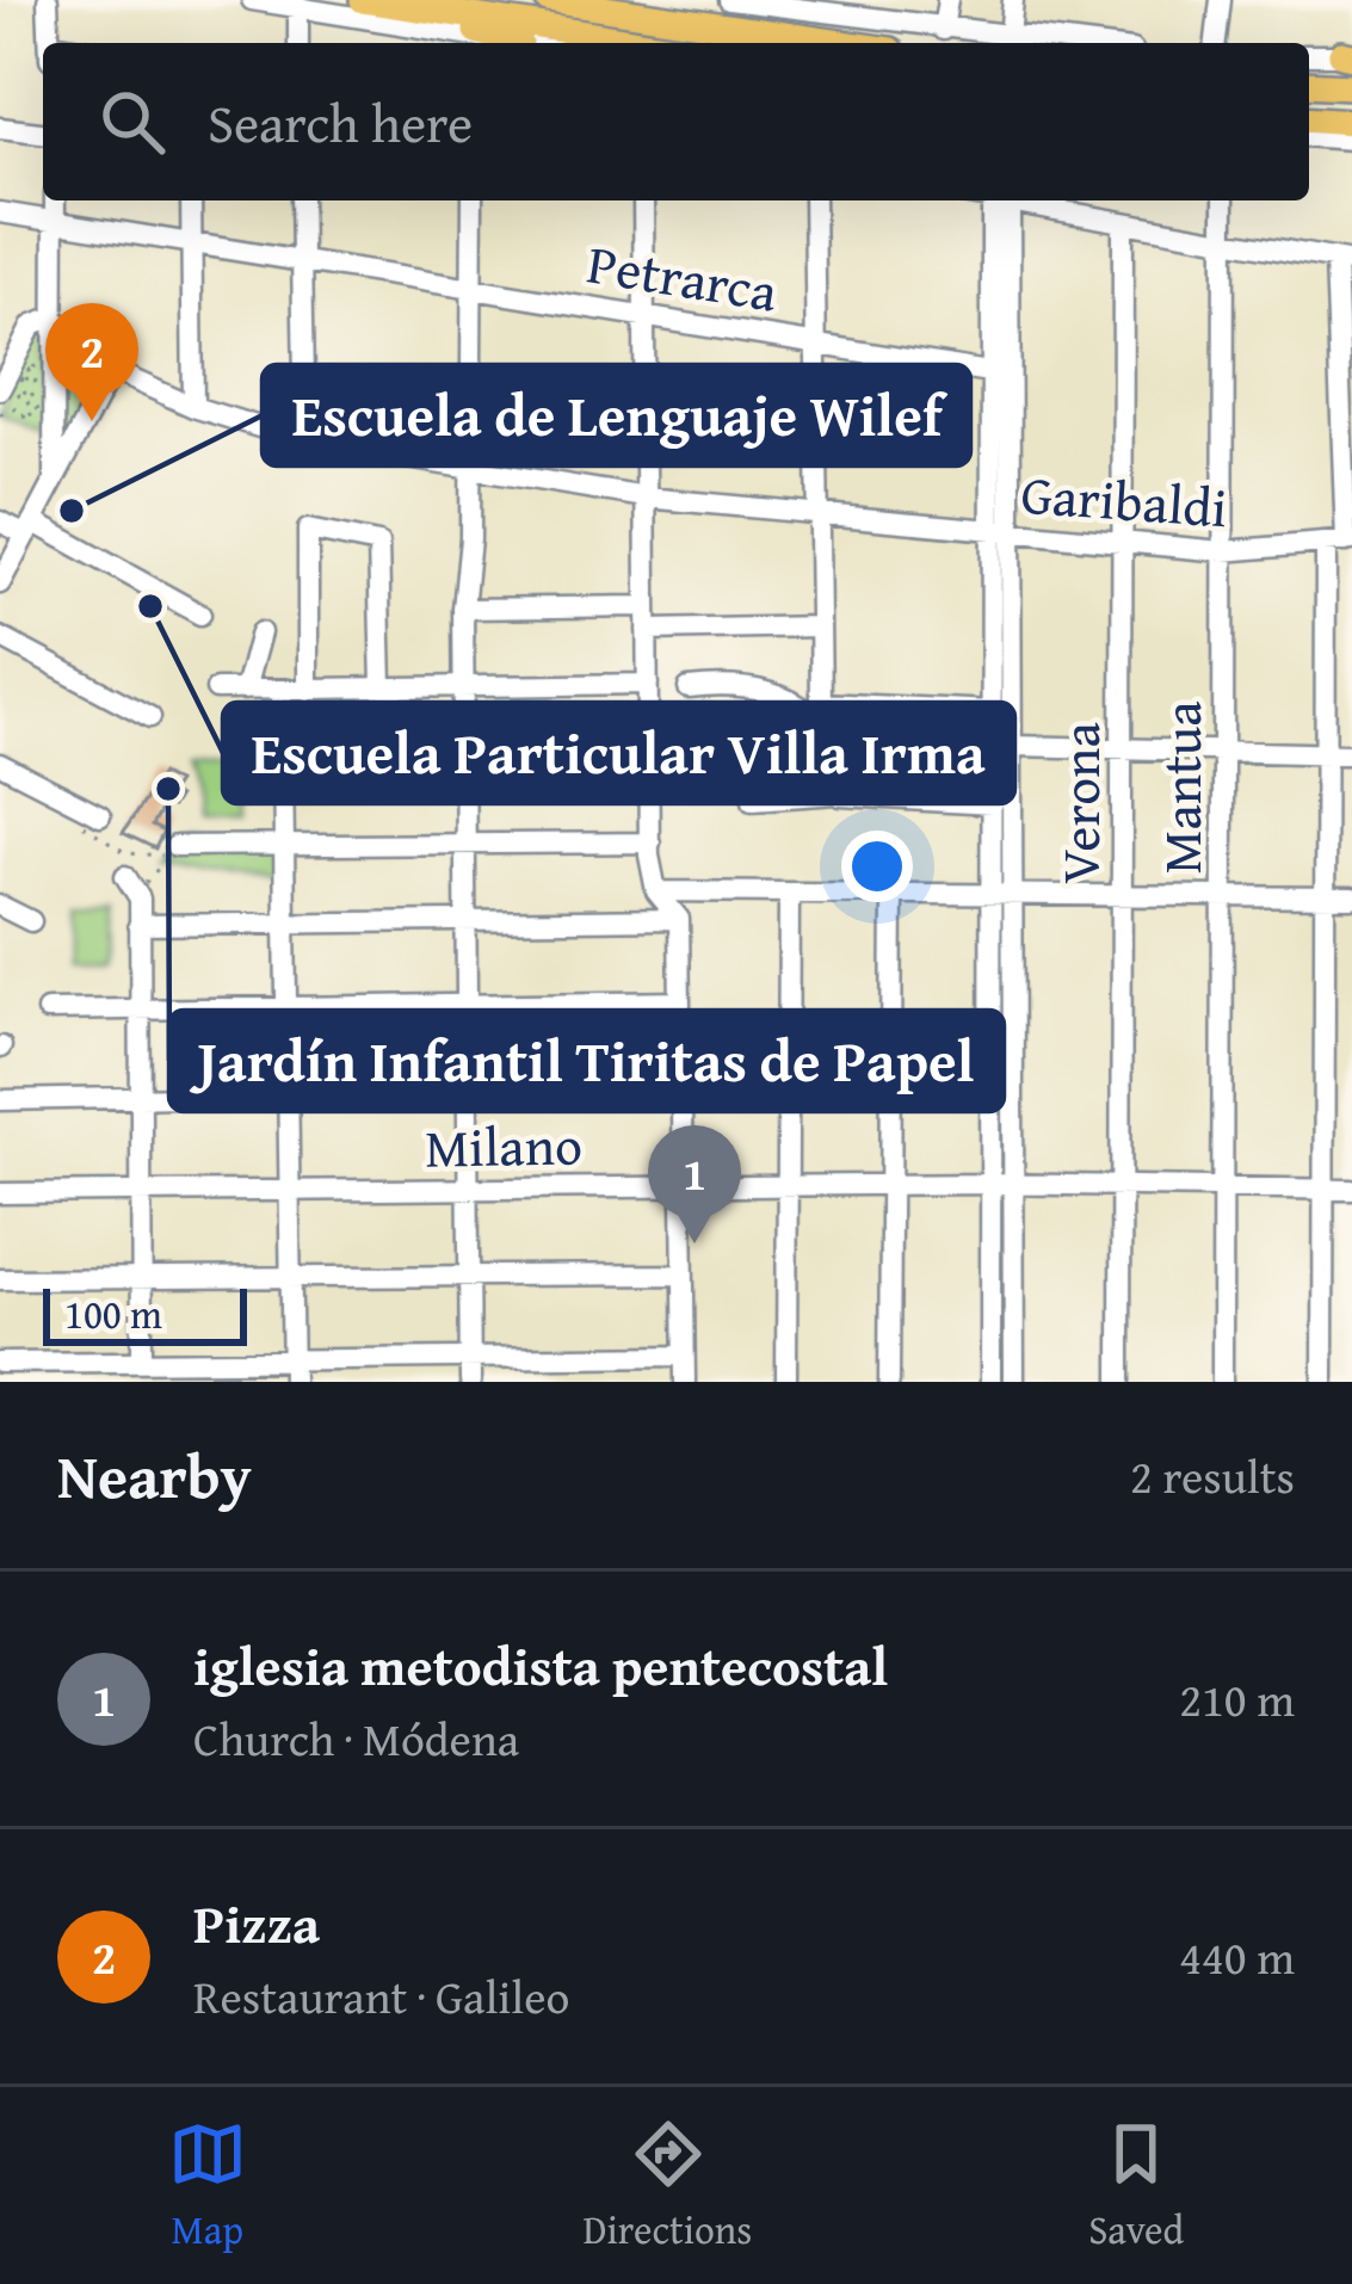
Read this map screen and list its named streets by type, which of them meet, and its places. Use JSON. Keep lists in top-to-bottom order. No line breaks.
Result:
{"streets":{"street":["Petrarca","Garibaldi","Mantua","Verona","Milano"]},"crossings":[["Garibaldi","Mantua"],["Garibaldi","Verona"],["Mantua","Milano"],["Verona","Milano"]],"places":["Escuela de Lenguaje Wilef","Escuela Particular Villa Irma","Jardín Infantil Tiritas de Papel"],"scale_bar":"100 m","page":{"search":"Search here","pins":["2","1"],"scale":"100 m","heading":["Nearby","2 results"],"list":[{"mark":"1","name":"iglesia metodista pentecostal","note":"Church · Módena","value":"210 m"},{"mark":"2","name":"Pizza","note":"Restaurant · Galileo","value":"440 m"}],"nav":["Map","Directions","Saved"]}}
